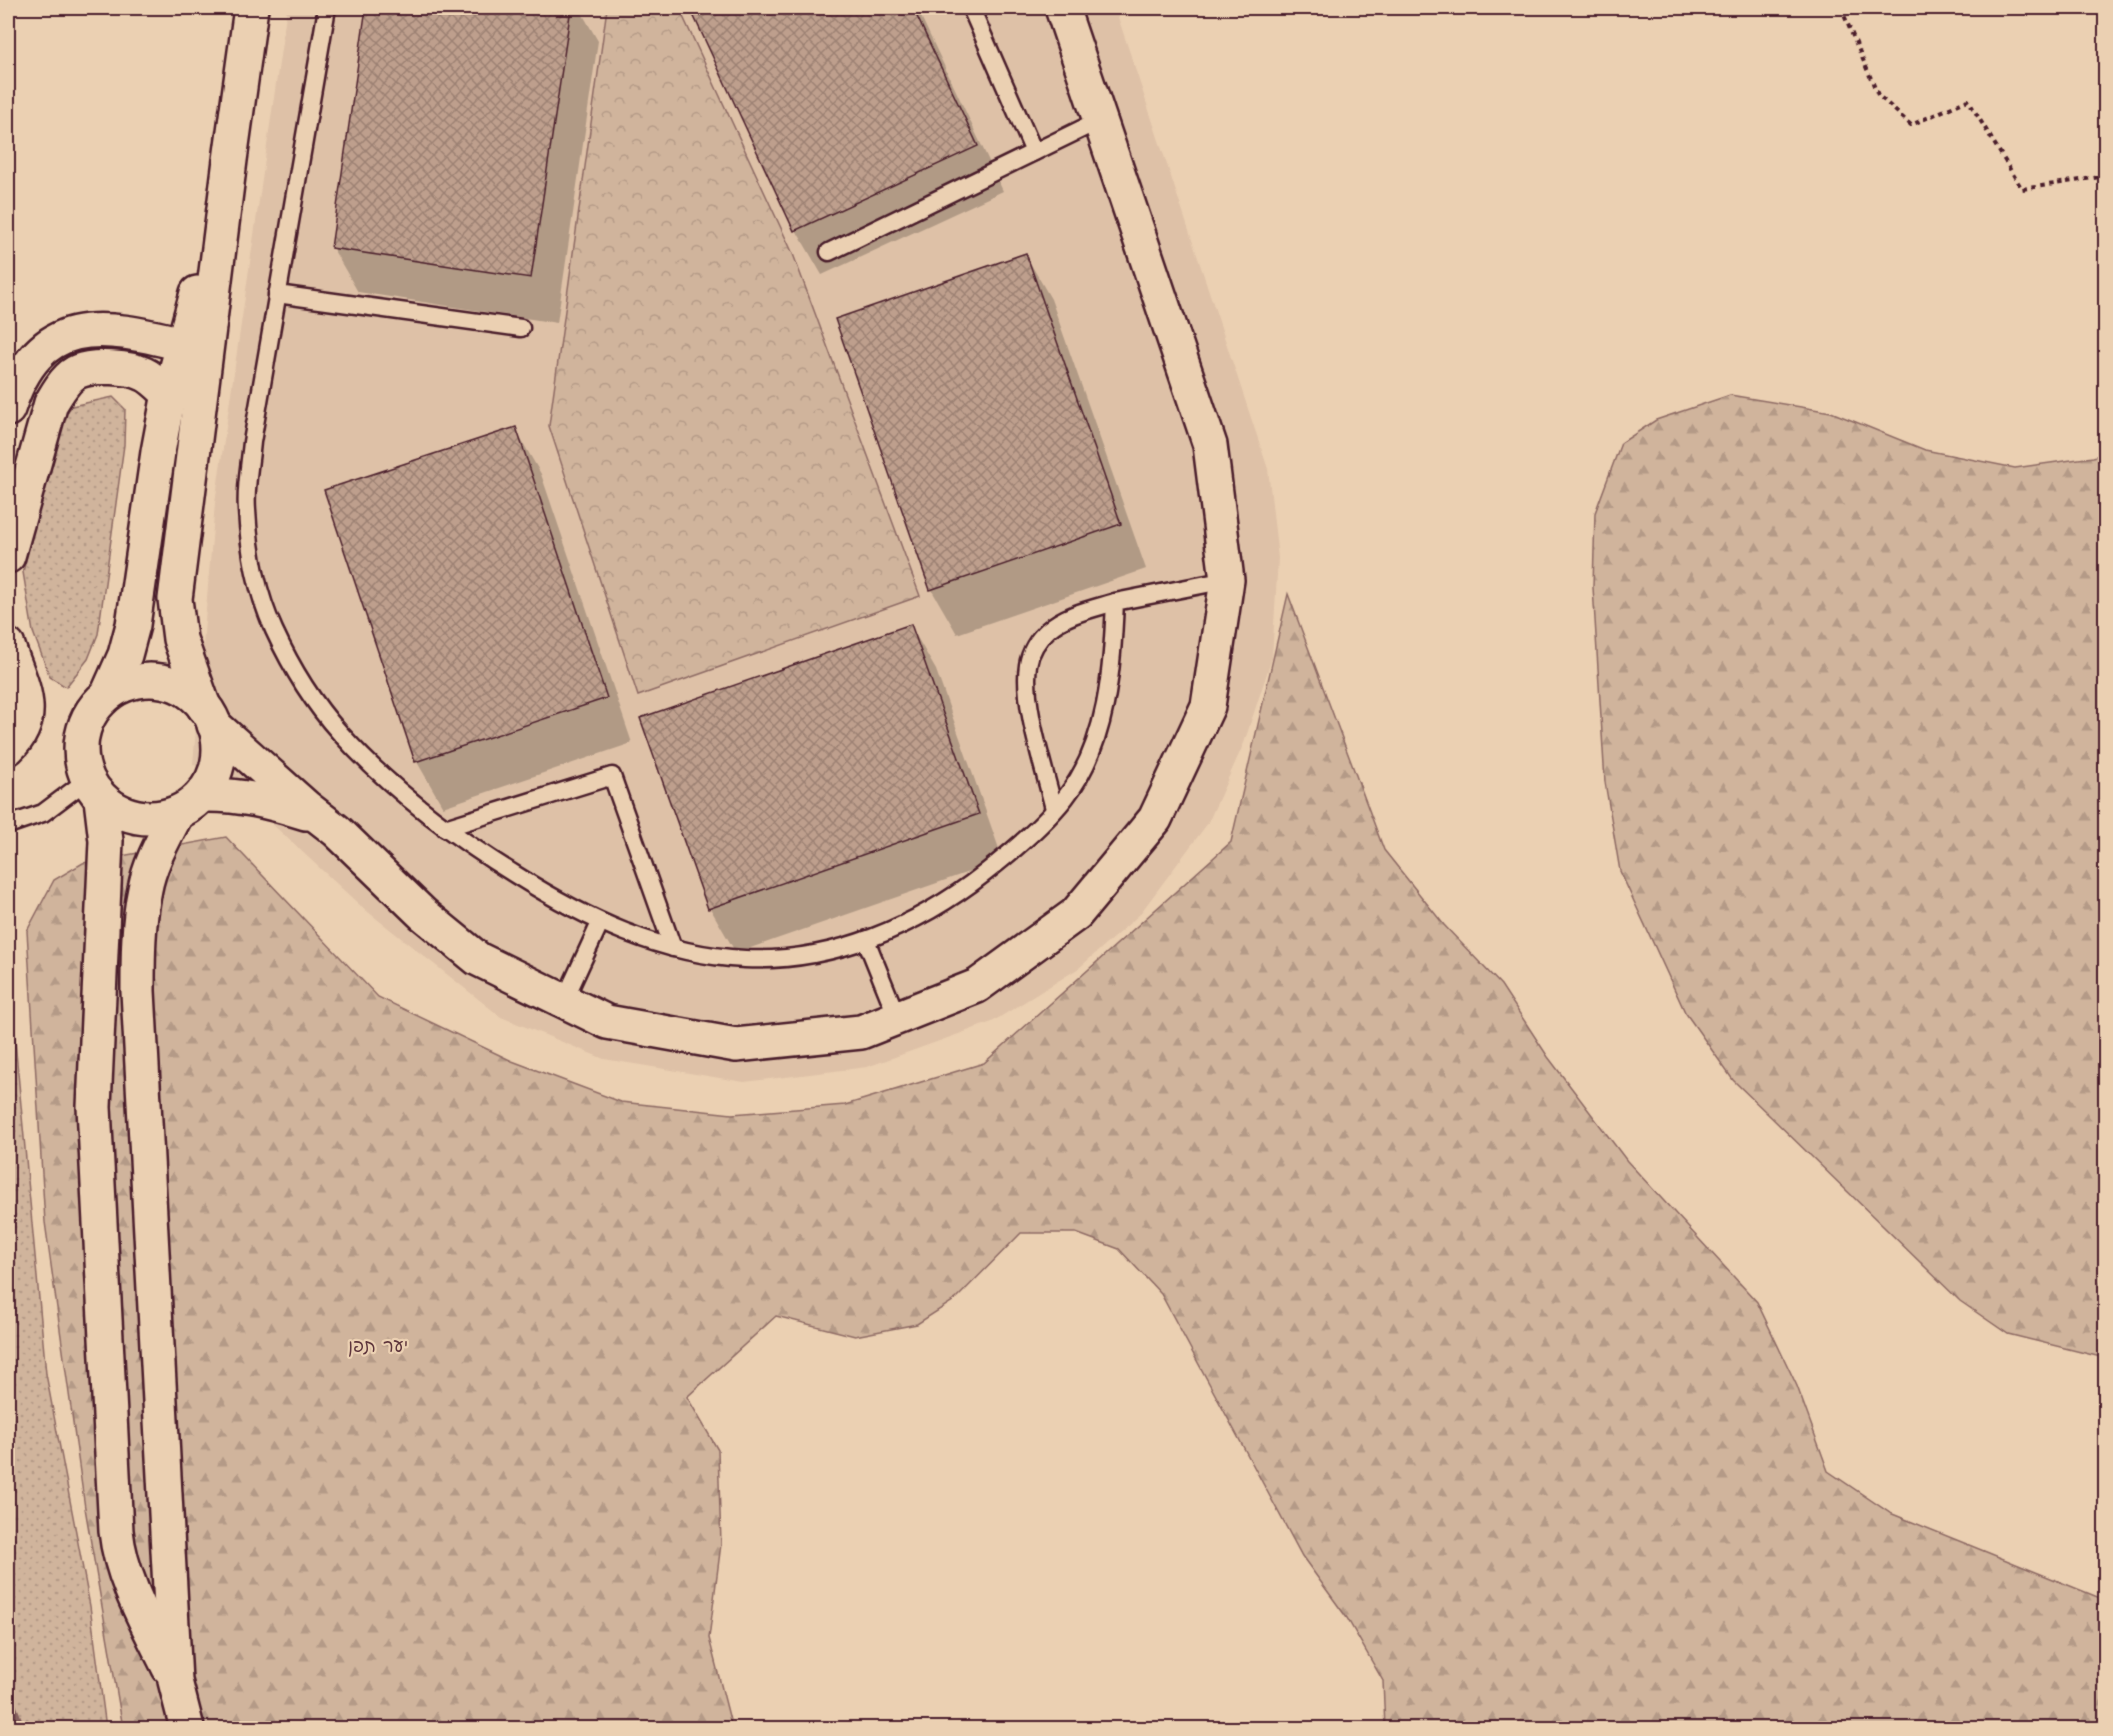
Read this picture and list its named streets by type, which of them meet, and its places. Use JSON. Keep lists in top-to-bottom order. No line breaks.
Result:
{"parks":["יער תפן"]}
